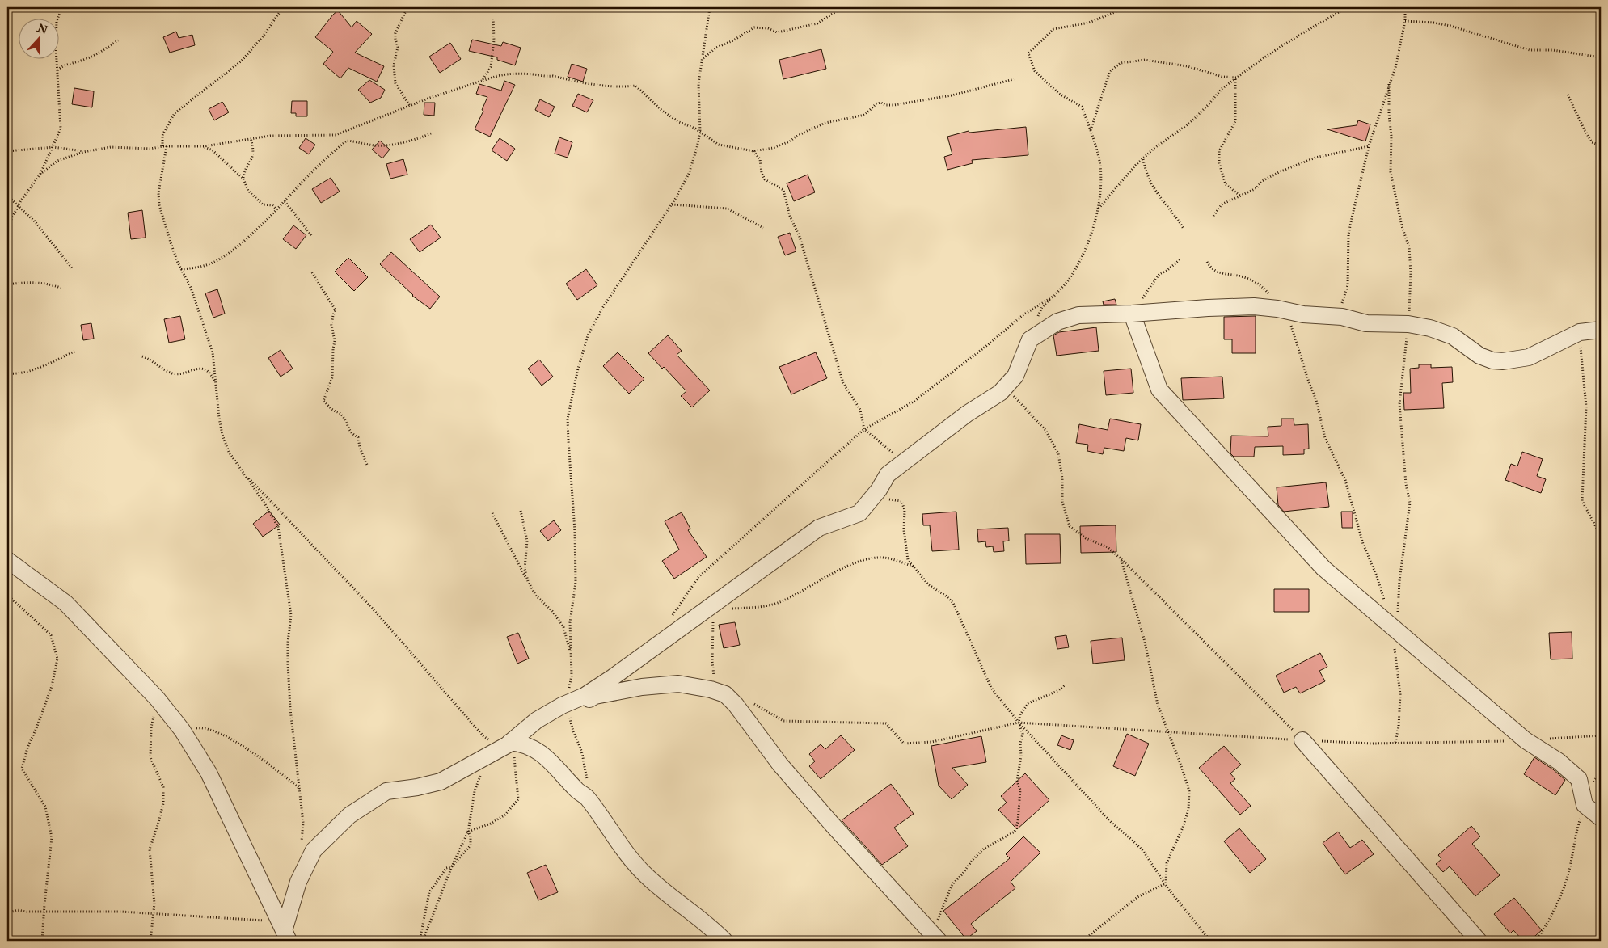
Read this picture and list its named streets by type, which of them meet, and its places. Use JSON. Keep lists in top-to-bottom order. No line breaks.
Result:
{"north":"top"}
